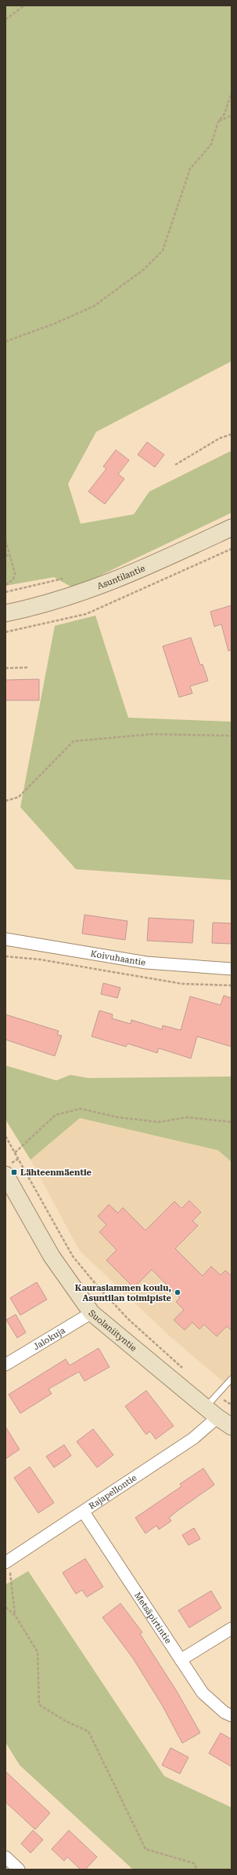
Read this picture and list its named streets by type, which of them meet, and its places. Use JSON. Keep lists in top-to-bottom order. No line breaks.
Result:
{"streets":{"street":["Asuntilantie","Koivuhaantie","Suolaniityntie","Jalokuja","Rajapellontie","Metsäpirtintie"]},"crossings":[["Suolaniityntie","Jalokuja"],["Suolaniityntie","Rajapellontie"],["Rajapellontie","Metsäpirtintie"]],"places":{"transit":["Lähteenmäentie"],"other":["Kauraslammen koulu, Asuntilan toimipiste"]}}
